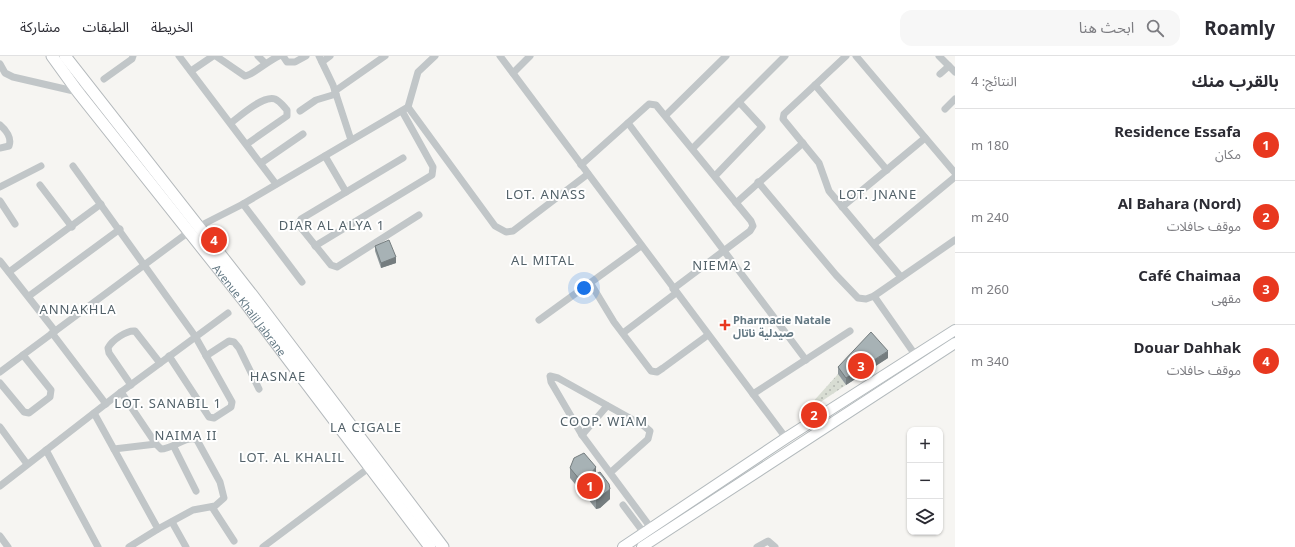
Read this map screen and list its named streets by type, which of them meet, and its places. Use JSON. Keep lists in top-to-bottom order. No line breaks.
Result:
{"streets":{"main road":["Avenue Khalil Jabrane"]},"districts":["LOT. ANASS","LOT. JNANE","DIAR AL ALYA 1","AL MITAL","NIEMA 2","ANNAKHLA","HASNAE","LOT. SANABIL 1","COOP. WIAM","LA CIGALE","NAIMA II","LOT. AL KHALIL"],"places":{"health":["Pharmacie Natale صيدلية ناتال"]},"page":{"header":"Roamly","search":"ابحث هنا","nav":["الخريطة","الطبقات","مشاركة"],"heading":["بالقرب منك","النتائج: 4"],"list":[{"mark":"1","name":"Residence Essafa","note":"مكان","value":"180 m"},{"mark":"2","name":"Al Bahara (Nord)","note":"موقف حافلات","value":"240 m"},{"mark":"3","name":"Café Chaimaa","note":"مقهى","value":"260 m"},{"mark":"4","name":"Douar Dahhak","note":"موقف حافلات","value":"340 m"}],"pins":["4","3","2","1"],"map_buttons":["+","−"]}}
